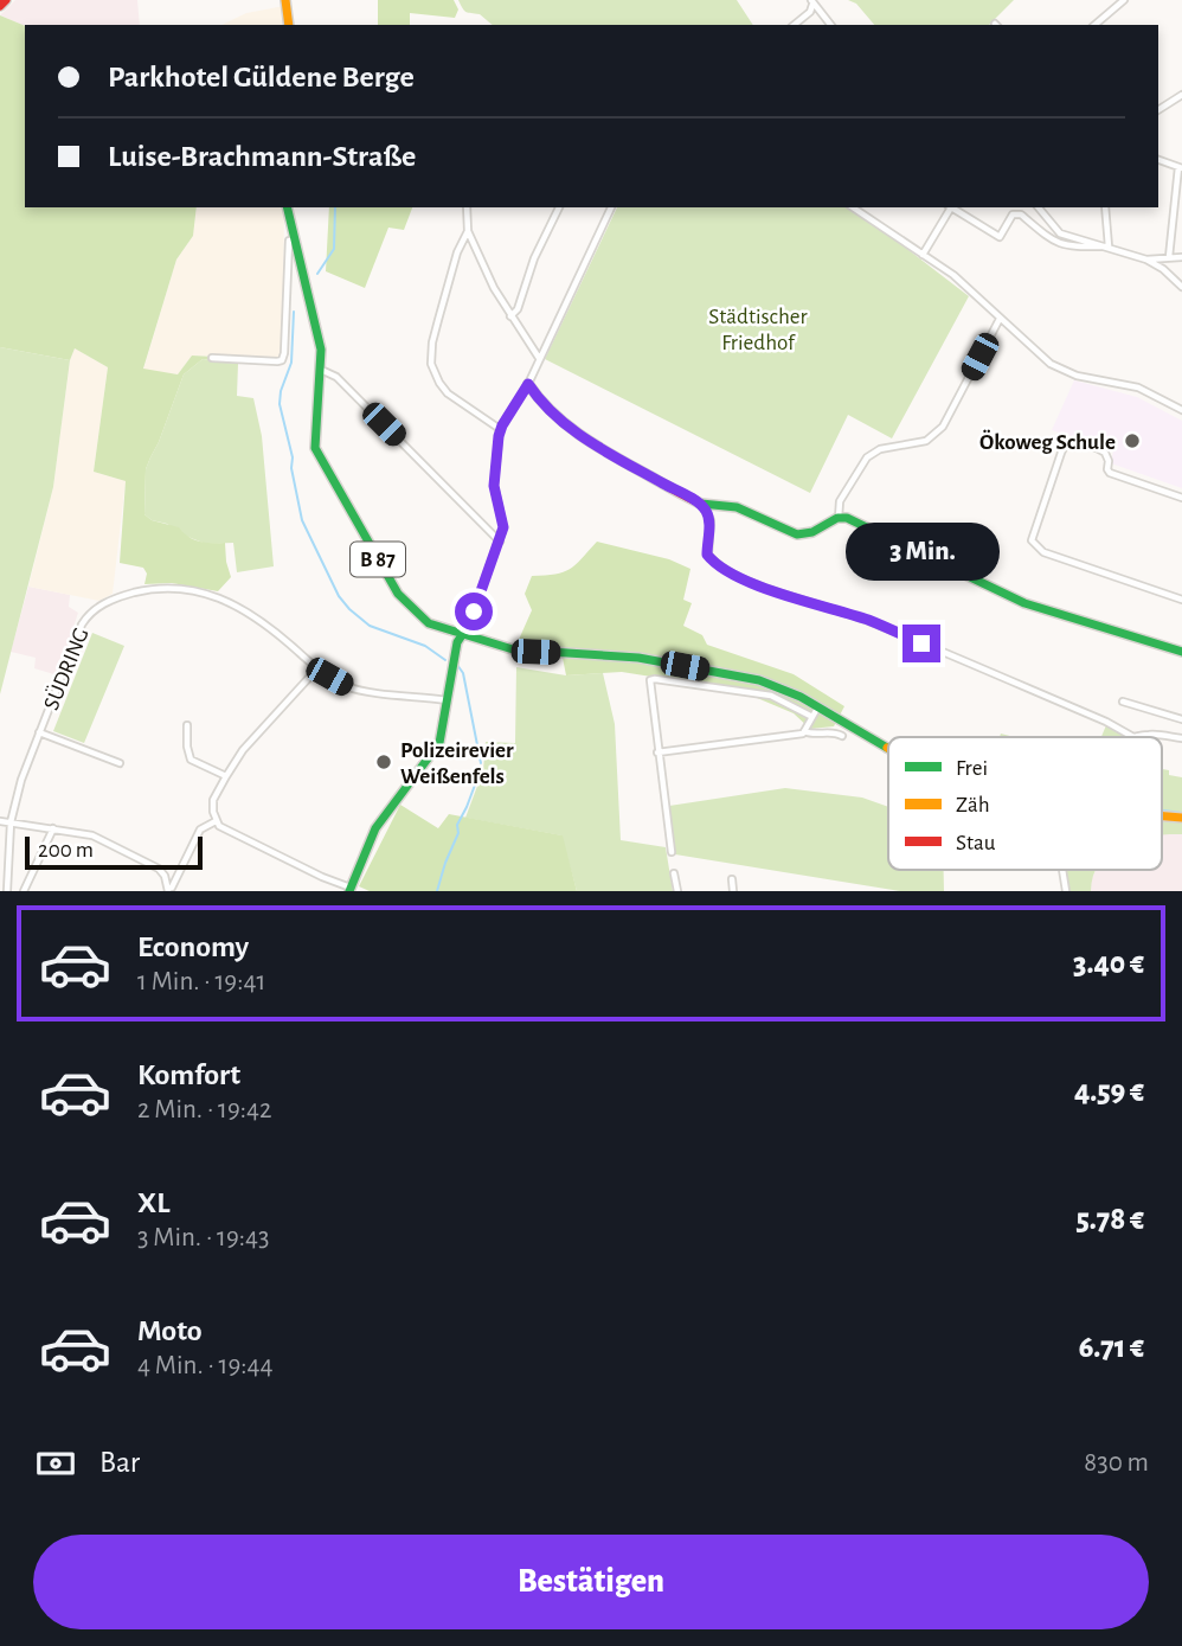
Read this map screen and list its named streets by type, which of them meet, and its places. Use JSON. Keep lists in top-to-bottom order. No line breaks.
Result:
{"streets":{"main road":["B 87"],"street":["SÜDRING"]},"parks":["Städtischer Friedhof"],"places":["Ökoweg Schule","Polizeirevier Weißenfels"],"legend":["Frei","Zäh","Stau"],"scale_bar":"200 m","page":{"banner":["Parkhotel Güldene Berge","Luise-Brachmann-Straße"],"bubble":"3 Min.","scale":"200 m","list":[{"name":"Economy","note":"1 Min. · 19:41","value":"3.40 €"},{"name":"Komfort","note":"2 Min. · 19:42","value":"4.59 €"},{"name":"XL","note":"3 Min. · 19:43","value":"5.78 €"},{"name":"Moto","note":"4 Min. · 19:44","value":"6.71 €"}],"pay":["Bar","830 m"],"buttons":"Bestätigen"}}
